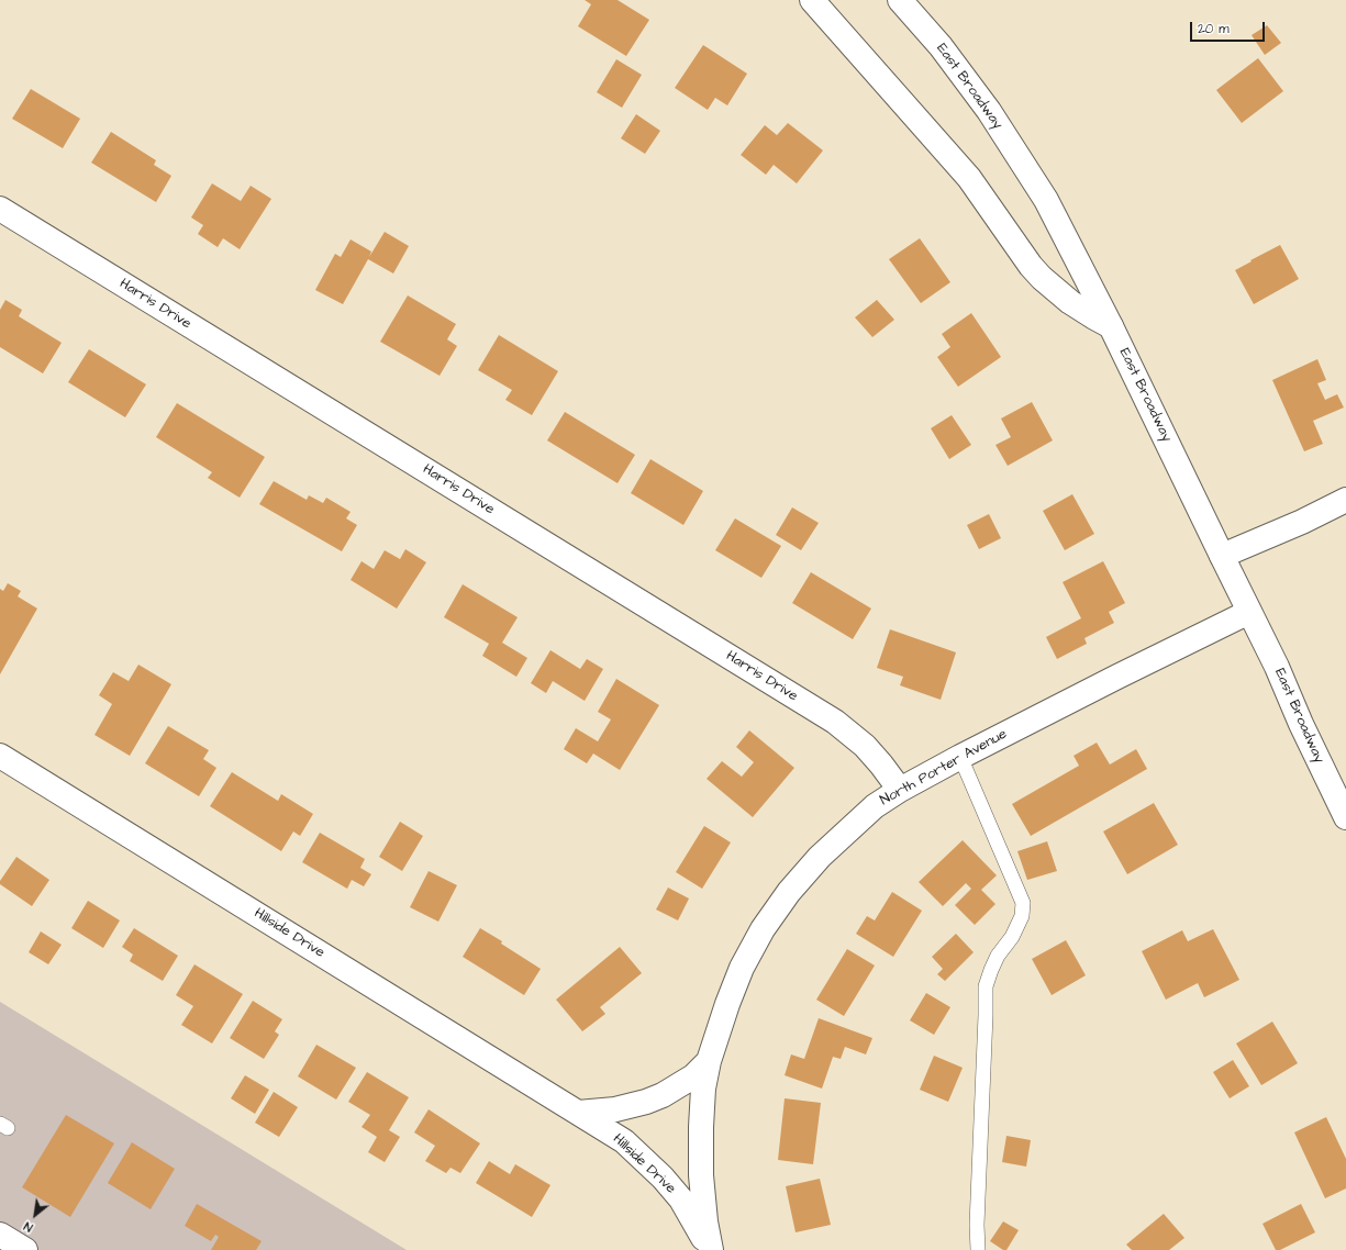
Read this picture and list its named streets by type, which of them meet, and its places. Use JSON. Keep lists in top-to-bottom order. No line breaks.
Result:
{"streets":{"street":["East Broadway","Harris Drive","North Porter Avenue","Hillside Drive"]},"crossings":[["East Broadway","North Porter Avenue"],["Harris Drive","North Porter Avenue"],["North Porter Avenue","Hillside Drive"]],"scale_bar":"20 m","north":"bottom left"}
